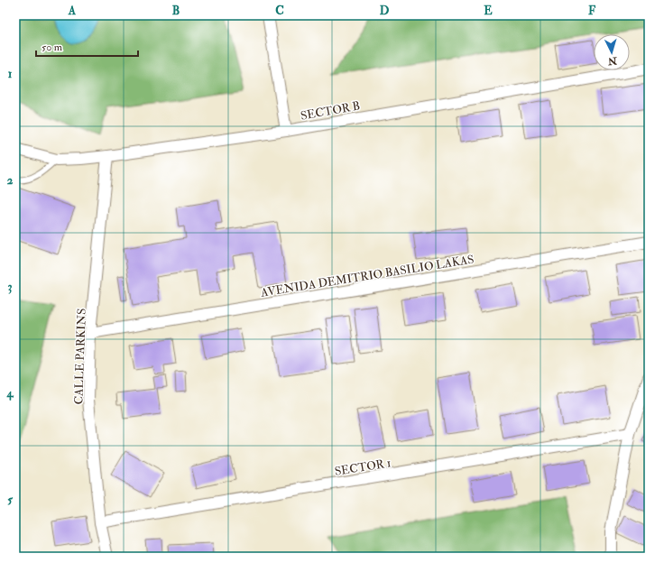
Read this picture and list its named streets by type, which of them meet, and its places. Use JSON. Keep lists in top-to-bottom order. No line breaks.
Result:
{"streets":{"street":["SECTOR B","AVENIDA DEMITRIO BASILIO LAKAS","CALLE PARKINS","SECTOR 1"]},"crossings":[["SECTOR B","CALLE PARKINS"],["AVENIDA DEMITRIO BASILIO LAKAS","CALLE PARKINS"],["CALLE PARKINS","SECTOR 1"]],"scale_bar":"50 m","north":"bottom","grid":{"columns":["A","B","C","D","E","F"],"rows":["1","2","3","4","5"]}}
